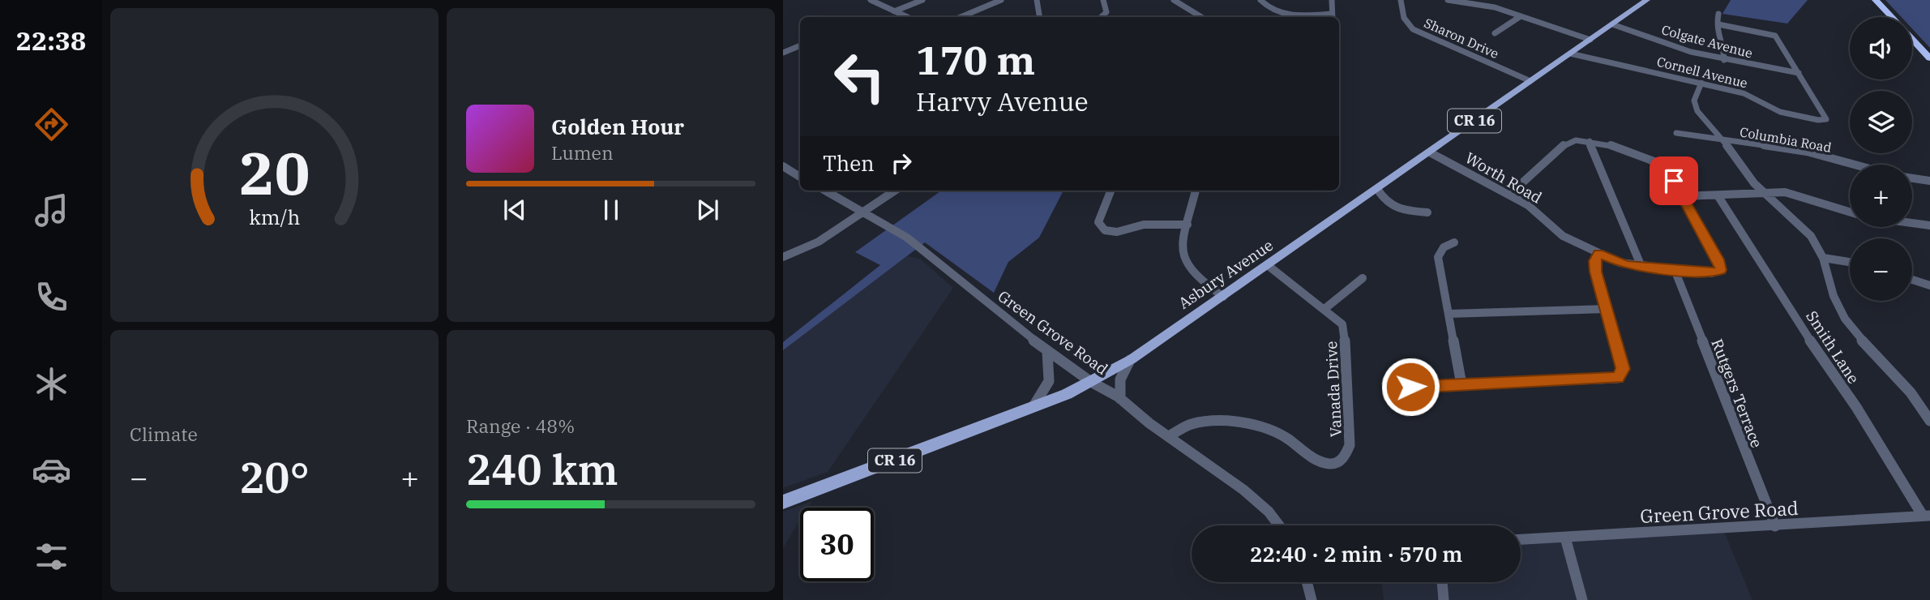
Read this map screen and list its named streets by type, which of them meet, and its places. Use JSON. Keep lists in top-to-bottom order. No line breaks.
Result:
{"streets":{"main road":["CR 16","Asbury Avenue"],"street":["Sharon Drive","Colgate Avenue","Cornell Avenue","Columbia Road","Worth Road","Green Grove Road","Smith Lane","Vanada Drive","Rutgers Terrace"]},"crossings":[["Sharon Drive","Asbury Avenue"],["Colgate Avenue","Cornell Avenue"],["Colgate Avenue","Asbury Avenue"],["Cornell Avenue","Asbury Avenue"],["Worth Road","Asbury Avenue"],["Worth Road","Rutgers Terrace"],["Asbury Avenue","Green Grove Road"],["Asbury Avenue","Vanada Drive"],["Green Grove Road","Smith Lane"],["Green Grove Road","Vanada Drive"],["Green Grove Road","Rutgers Terrace"]],"page":{"tabs":"22:38","map_buttons":["+","−"],"turn":["170 m","Harvy Avenue"],"song":["Golden Hour","Lumen"],"then":"Then","tile":["Climate",["Range · 48%","240 km"]],"heat":["−","20°","+"],"limit":"30","trip":"22:40 · 2 min · 570 m","gauge":["20","km/h"]}}
